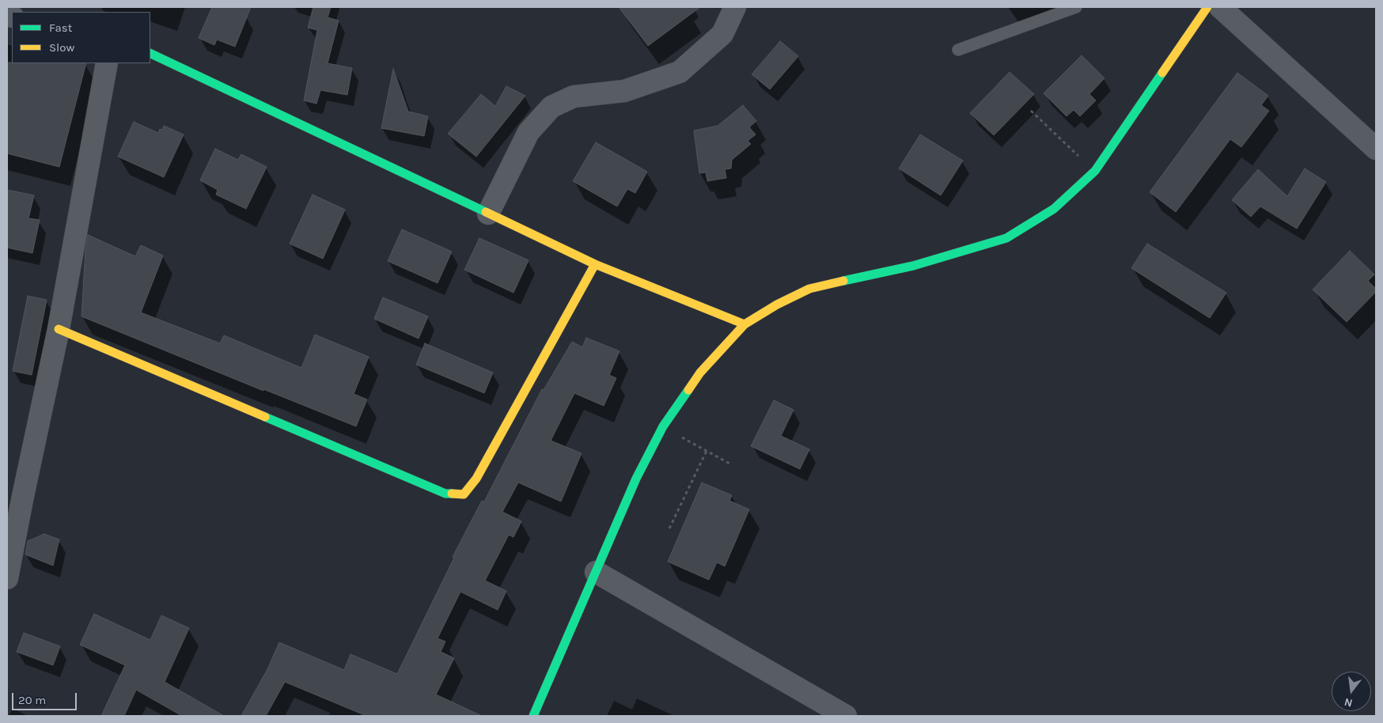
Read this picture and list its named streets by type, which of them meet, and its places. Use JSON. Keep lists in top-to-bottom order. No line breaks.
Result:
{"legend":["Fast","Slow"],"scale_bar":"20 m","north":"bottom"}
